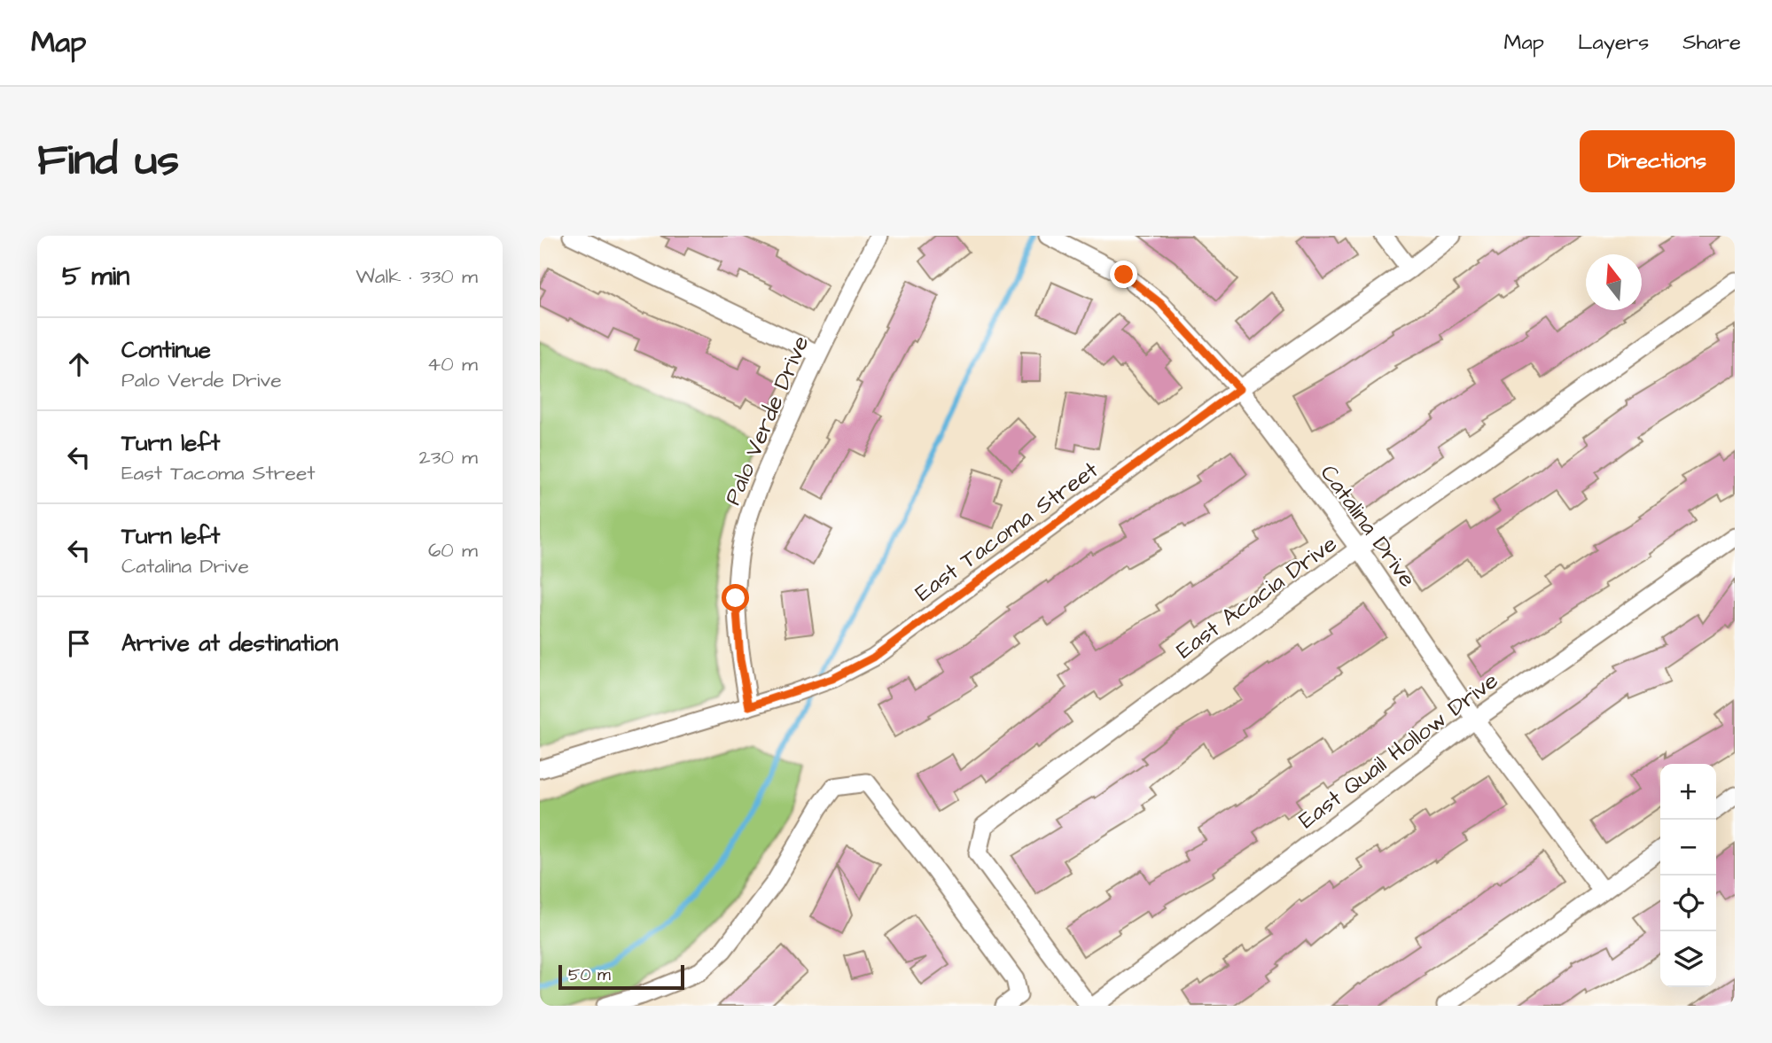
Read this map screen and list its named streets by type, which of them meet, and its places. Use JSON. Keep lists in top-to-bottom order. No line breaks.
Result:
{"streets":{"street":["Palo Verde Drive","Catalina Drive","East Tacoma Street","East Acacia Drive","East Quail Hollow Drive"]},"crossings":[["Palo Verde Drive","East Tacoma Street"],["Catalina Drive","East Tacoma Street"],["Catalina Drive","East Acacia Drive"],["Catalina Drive","East Quail Hollow Drive"]],"scale_bar":"50 m","north":"top","page":{"header":"Map","nav":["Map","Layers","Share"],"buttons":"Directions","title":"Find us","heading":["5 min","Walk · 330 m"],"list":[["Continue","Palo Verde Drive","40 m"],["Turn left","East Tacoma Street","230 m"],["Turn left","Catalina Drive","60 m"],"Arrive at destination"],"map_buttons":["+","−"],"scale":"50 m"}}
